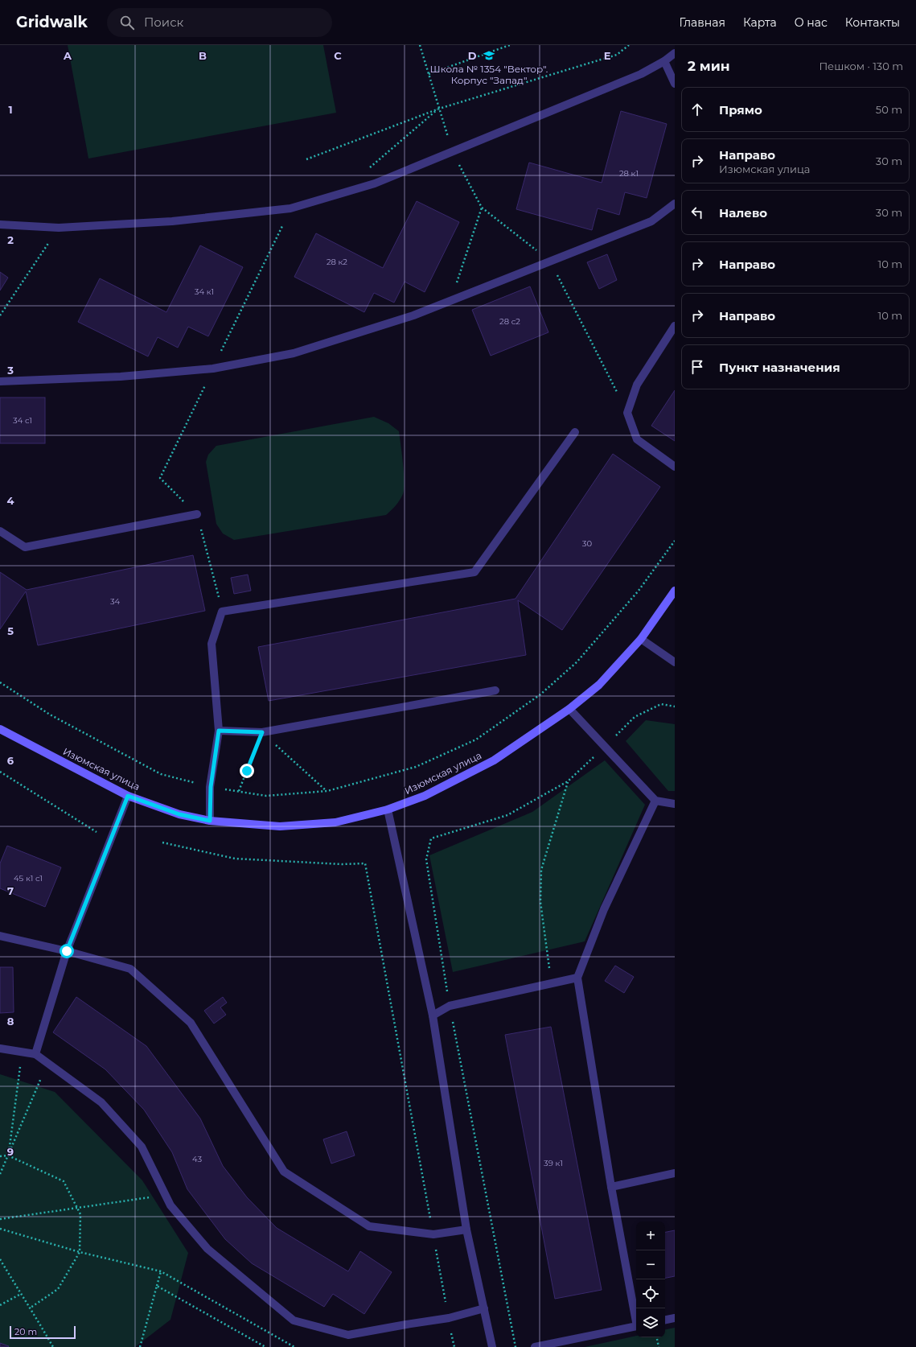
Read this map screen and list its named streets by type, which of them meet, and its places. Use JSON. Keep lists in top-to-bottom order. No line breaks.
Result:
{"streets":{"street":["Изюмская улица"]},"places":{"school or university":["Школа № 1354 \"Вектор\". Корпус \"Запад\""]},"house_numbers":["28 к1","28 к2","34 к1","28 с2","34 с1","30","34","45 к1 с1","43","39 к1"],"scale_bar":"20 m","page":{"header":"Gridwalk","search":"Поиск","nav":["Главная","Карта","О нас","Контакты"],"heading":["2 мин","Пешком · 130 m"],"list":[["Прямо","50 m"],["Направо","Изюмская улица","30 m"],["Налево","30 m"],["Направо","10 m"],["Направо","10 m"],"Пункт назначения"],"map_buttons":["+","−"],"scale":"20 m"},"grid":{"columns":["A","B","C","D","E"],"rows":["1","2","3","4","5","6","7","8","9"]}}
